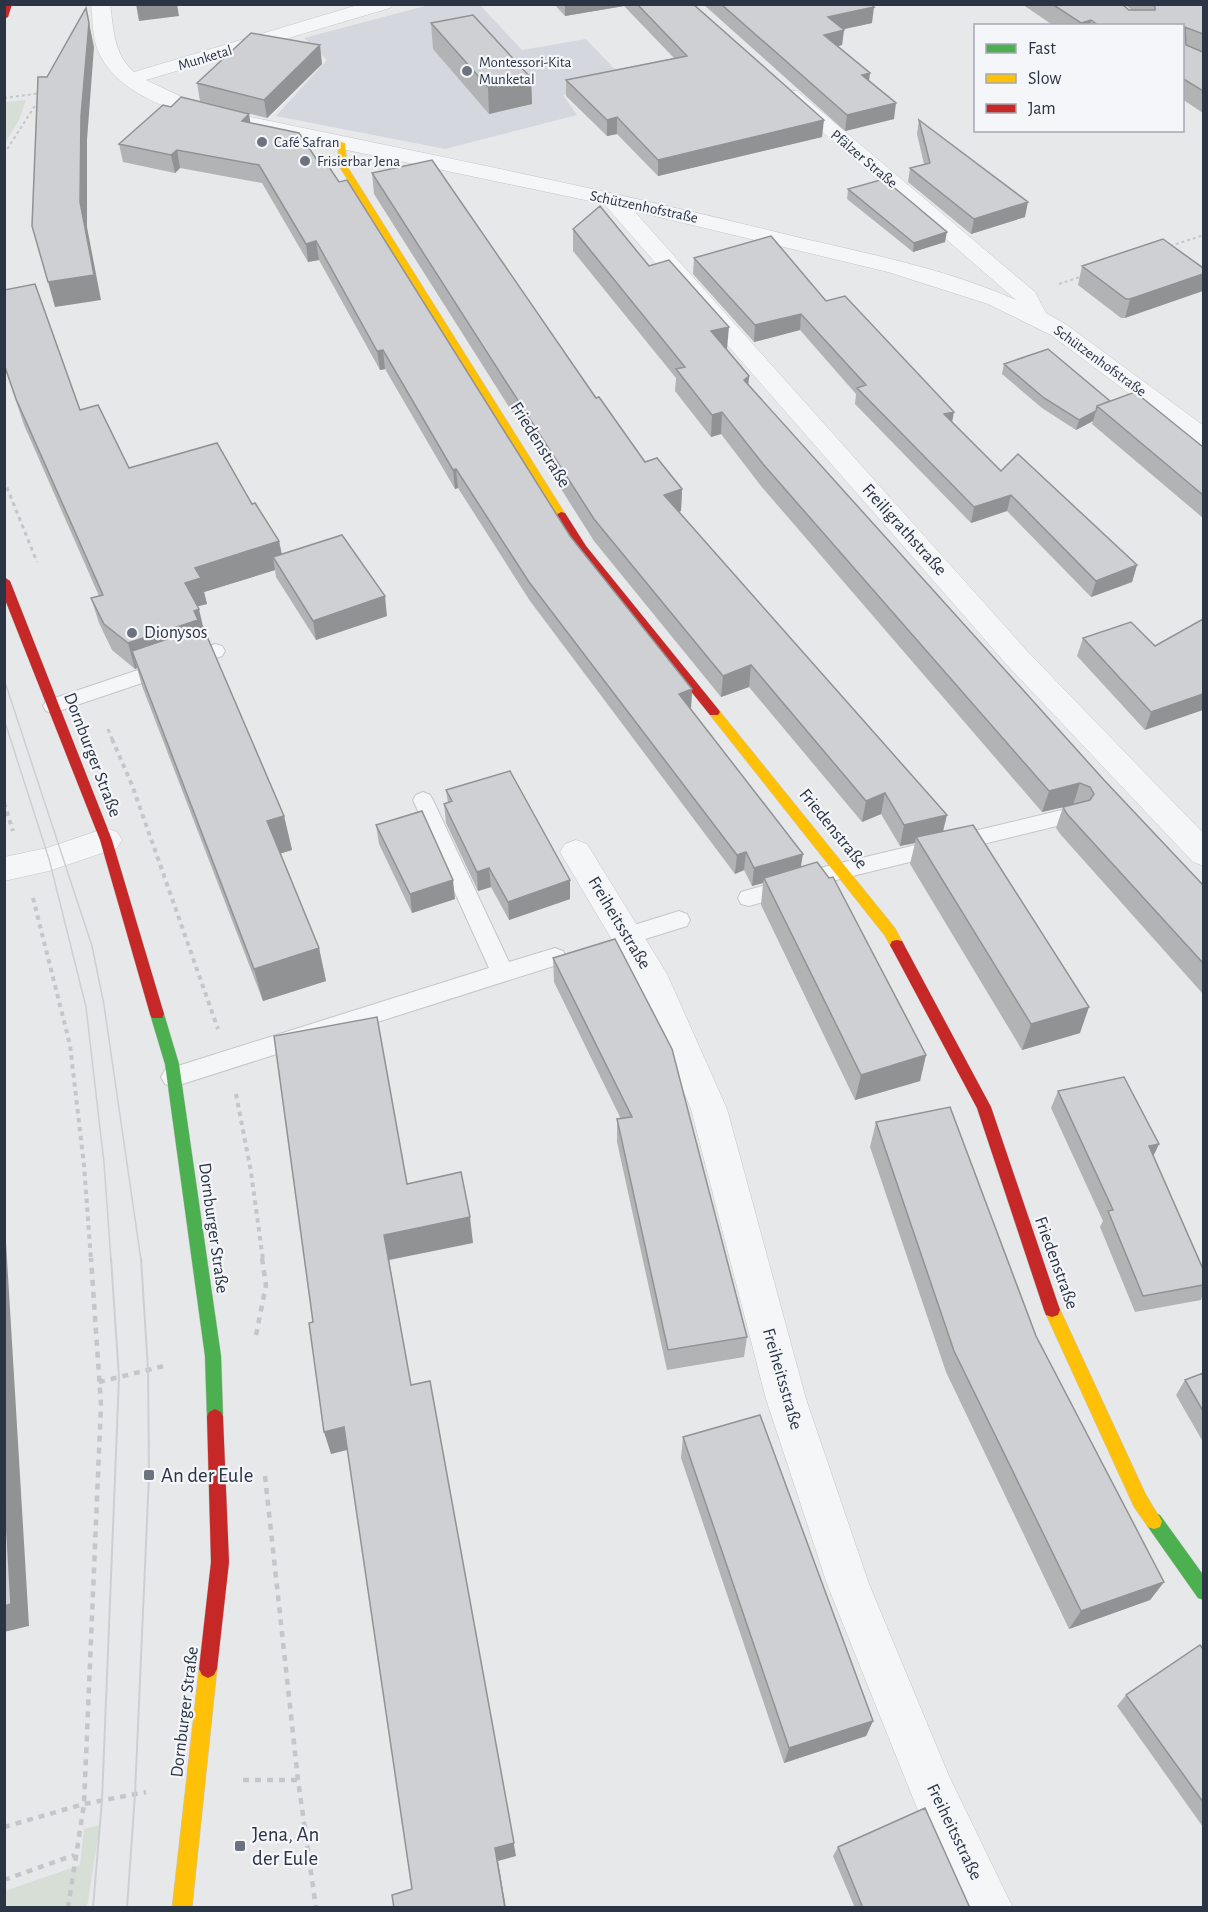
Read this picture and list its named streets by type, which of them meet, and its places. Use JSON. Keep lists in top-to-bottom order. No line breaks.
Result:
{"streets":{"street":["Munketal","Pfälzer Straße","Schützenhofstraße","Friedenstraße","Freiligrathstraße","Dornburger Straße","Freiheitsstraße"]},"crossings":[["Munketal","Schützenhofstraße"],["Pfälzer Straße","Schützenhofstraße"],["Schützenhofstraße","Friedenstraße"],["Schützenhofstraße","Freiligrathstraße"]],"places":{"other":["Montessori-Kita Munketal","Café Safran","Frisierbar Jena","Dionysos"],"transit":["An der Eule","Jena, An der Eule"]},"legend":["Fast","Slow","Jam"]}
